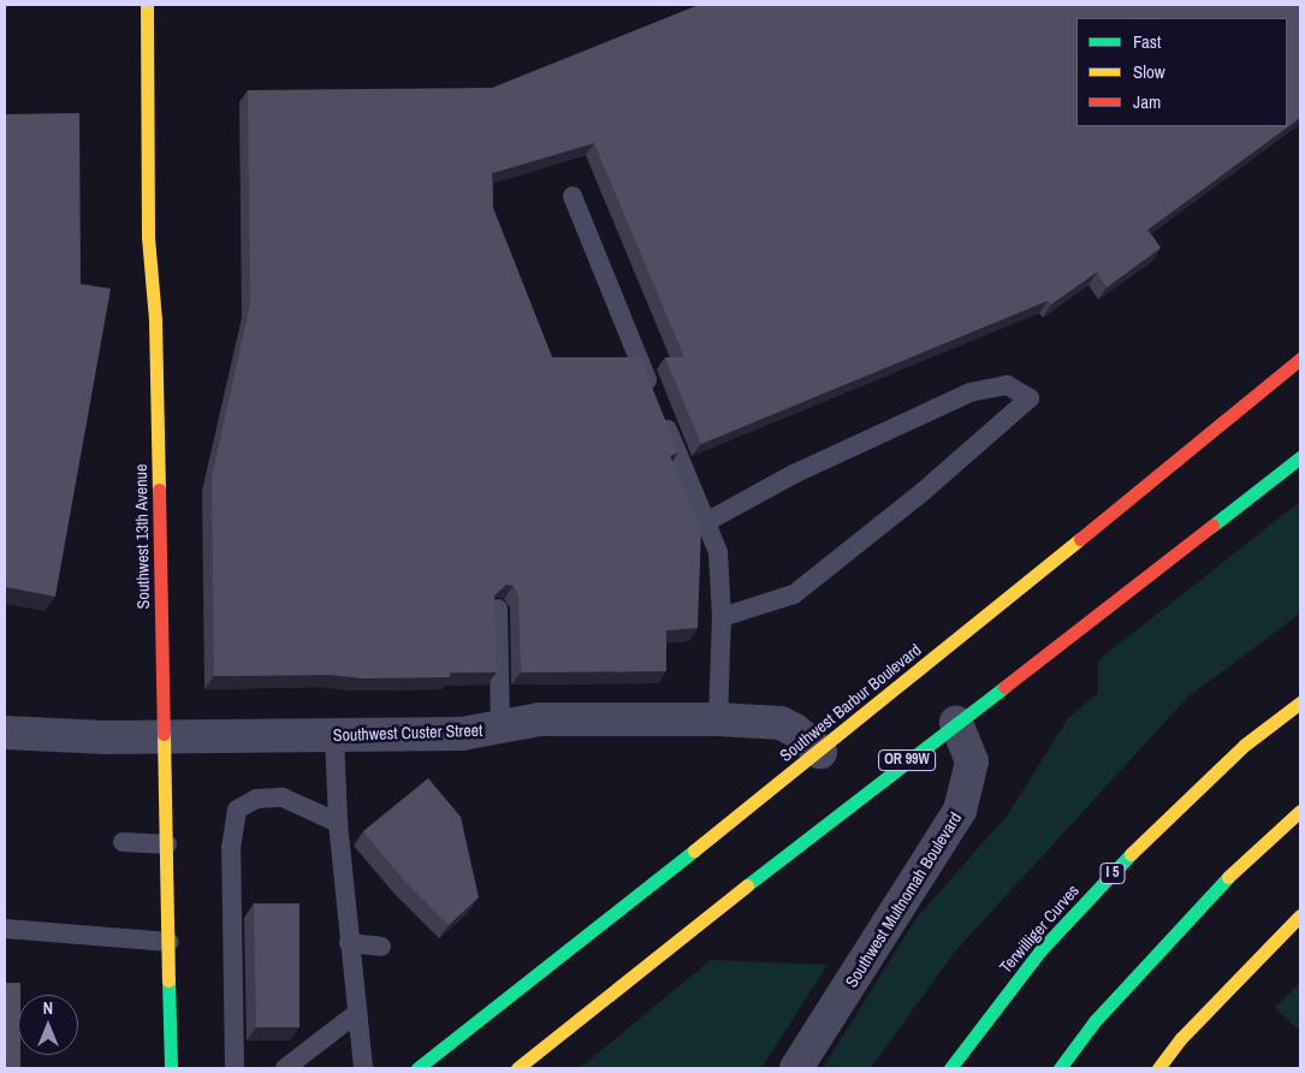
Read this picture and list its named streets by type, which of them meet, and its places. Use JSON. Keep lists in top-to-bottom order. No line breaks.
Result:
{"streets":{"main road":["Southwest 13th Avenue","Southwest Barbur Boulevard","OR 99W","I 5","Terwilliger Curves"],"street":["Southwest Custer Street","Southwest Multnomah Boulevard"]},"crossings":[["Southwest 13th Avenue","Southwest Custer Street"],["Southwest Barbur Boulevard","Southwest Custer Street"],["OR 99W","Southwest Multnomah Boulevard"]],"legend":["Fast","Slow","Jam"],"north":"top"}
